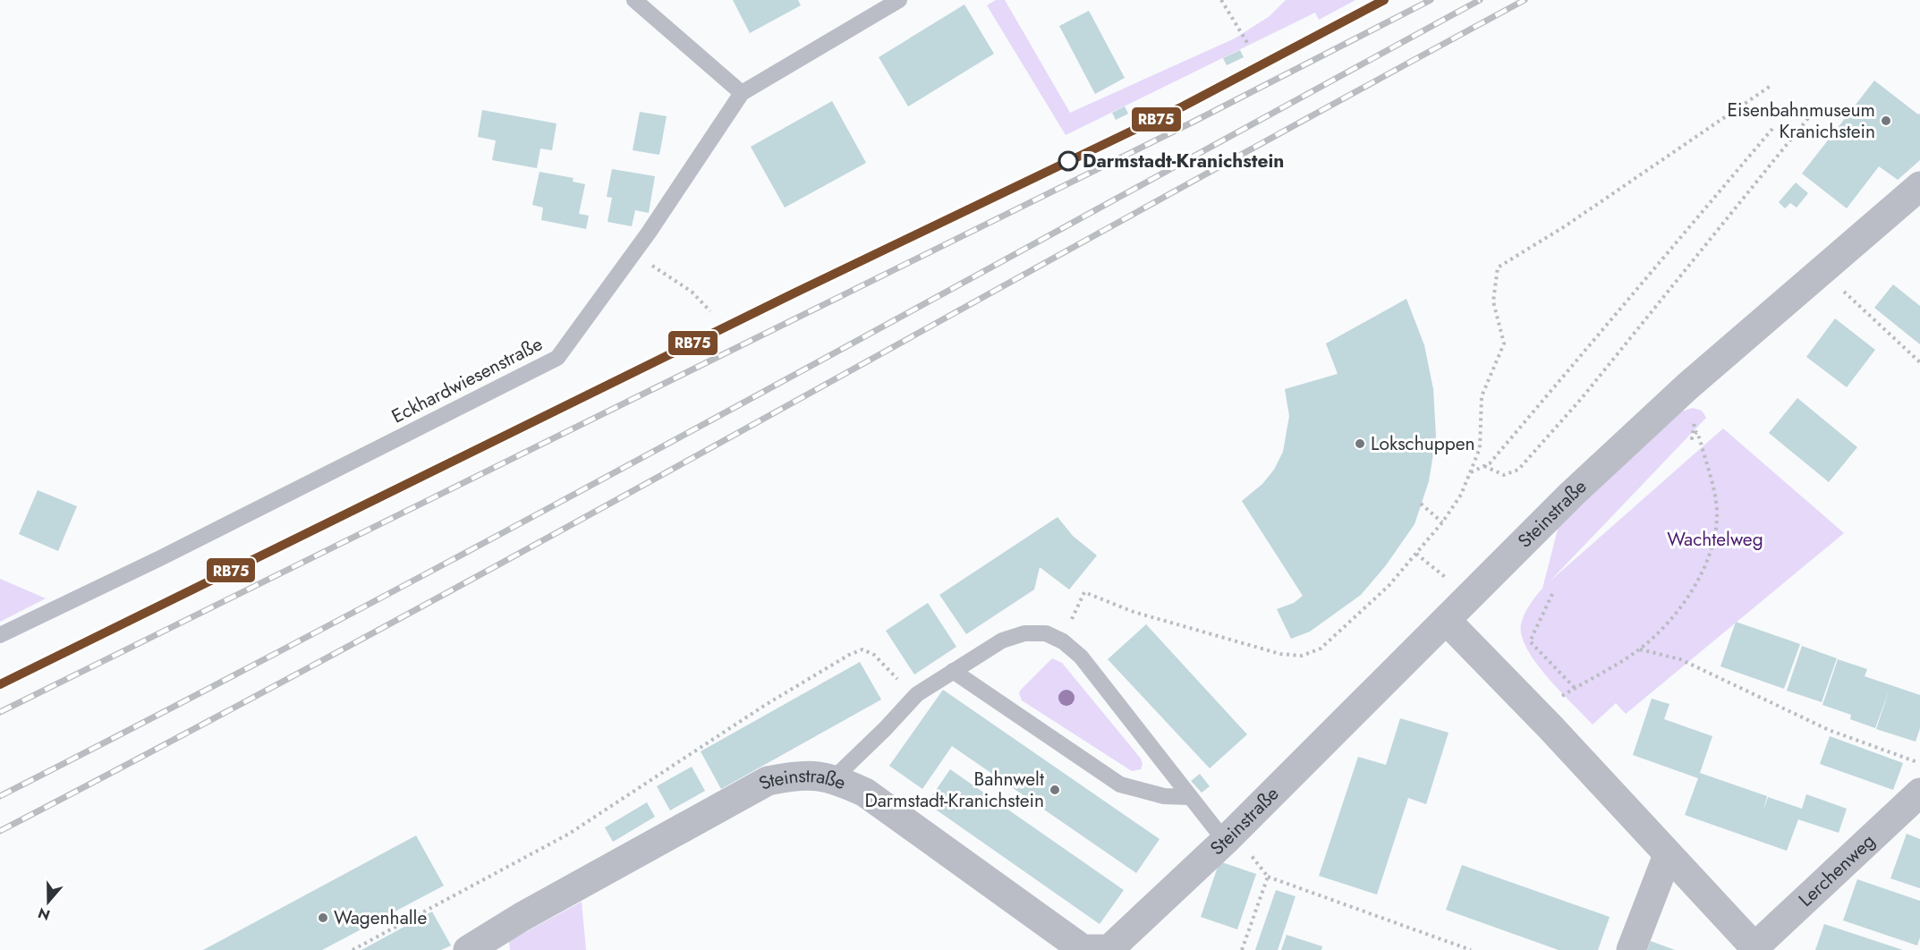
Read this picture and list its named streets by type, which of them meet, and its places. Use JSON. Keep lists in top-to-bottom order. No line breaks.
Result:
{"streets":{"street":["Steinstraße","Lerchenweg"],"lane":["Eckhardwiesenstraße"]},"parks":["Wachtelweg"],"places":["Eisenbahnmuseum Kranichstein","Darmstadt-Kranichstein","Lokschuppen","Bahnwelt Darmstadt-Kranichstein","Wagenhalle"],"lines":["transit line RB75"],"north":"bottom"}
